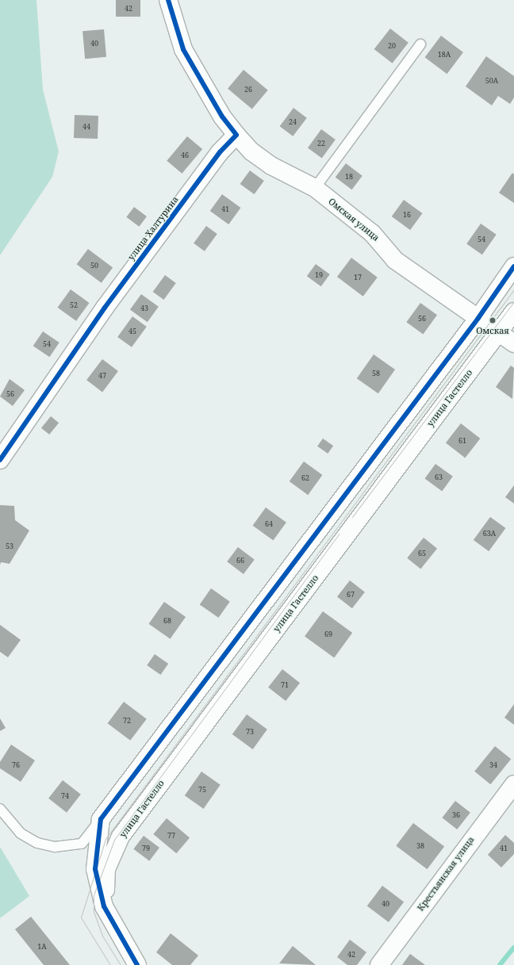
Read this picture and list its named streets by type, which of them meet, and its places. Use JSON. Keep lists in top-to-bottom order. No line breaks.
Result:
{"streets":{"street":["Омская улица","улица Халтурина","улица Гастелло","Крестьянская улица"]},"crossings":[["Омская улица","улица Халтурина"],["Омская улица","улица Гастелло"]],"places":["Омская"],"house_numbers":["42","40","20","18А","50А","26","24","44","22","46","18","41","16","54","50","19","17","52","43","56","45","54","58","47","56","61","63","62","64","63А","53","65","66","67","68","69","71","72","73","76","34","75","74","36","77","38","79","41","40","1А","42"]}
